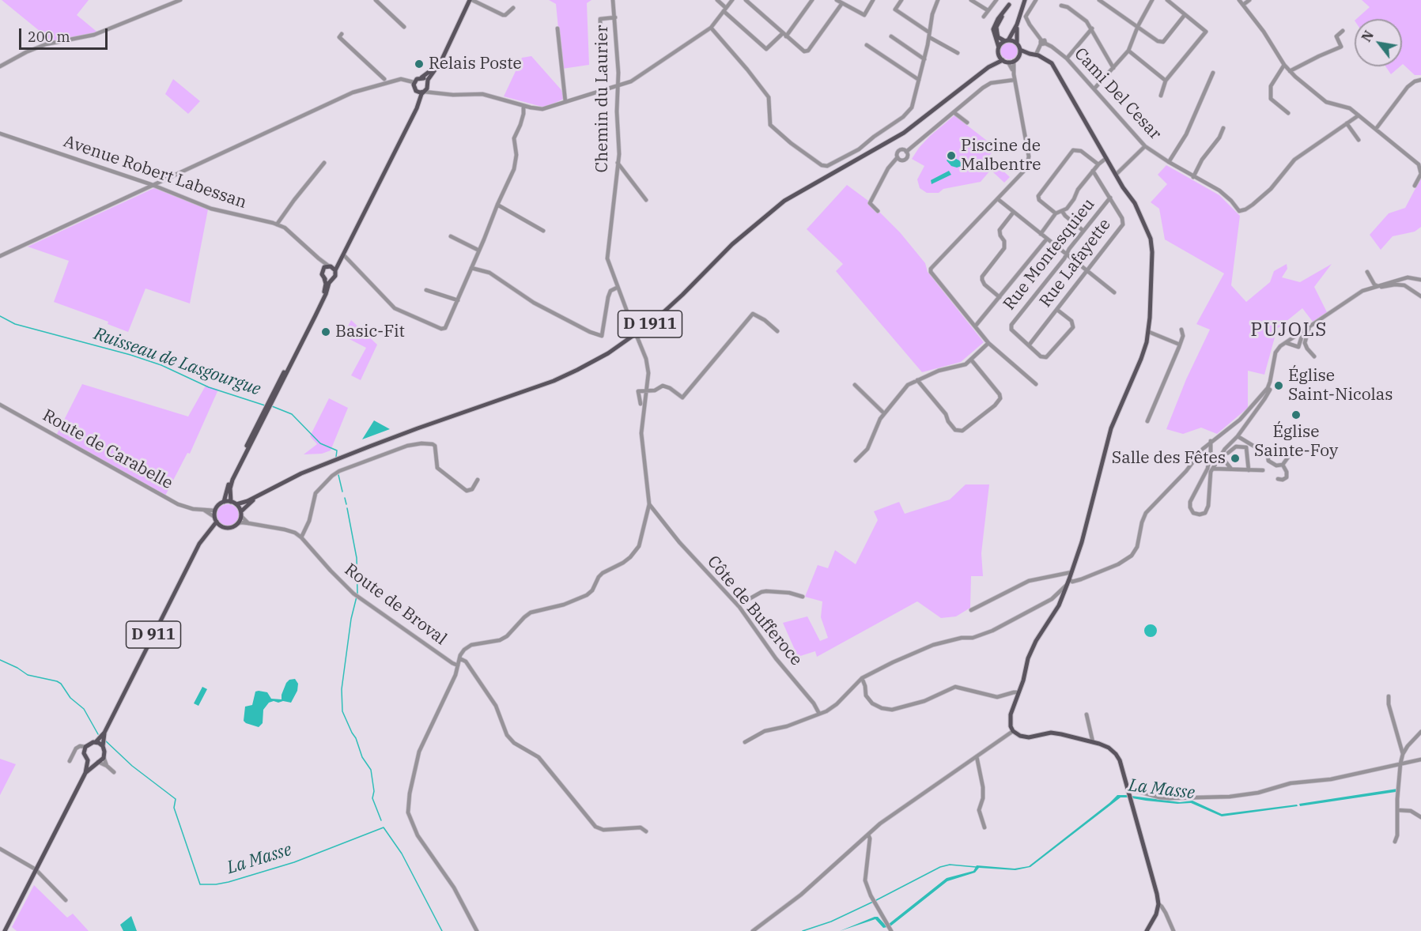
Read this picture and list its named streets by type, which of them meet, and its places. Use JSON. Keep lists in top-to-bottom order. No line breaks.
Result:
{"streets":{"main road":["D 1911","D 911"],"street":["Cami Del Cesar","Chemin du Laurier","Avenue Robert Labessan","Rue Montesquieu","Rue Lafayette","Route de Carabelle","Route de Broval","Côte de Bufferoce"]},"crossings":[["Chemin du Laurier","Côte de Bufferoce"],["Rue Montesquieu","Rue Lafayette"],["D 1911","Route de Carabelle"],["D 1911","Route de Broval"],["D 1911","D 911"],["Route de Carabelle","Route de Broval"],["Route de Carabelle","D 911"],["Route de Broval","D 911"]],"districts":["PUJOLS"],"water":["Ruisseau de Lasgourgue","La Masse"],"places":["Relais Poste","Piscine de Malbentre","Basic-Fit","Église Saint-Nicolas","Église Sainte-Foy","Salle des Fêtes"],"scale_bar":"200 m","north":"top left"}
